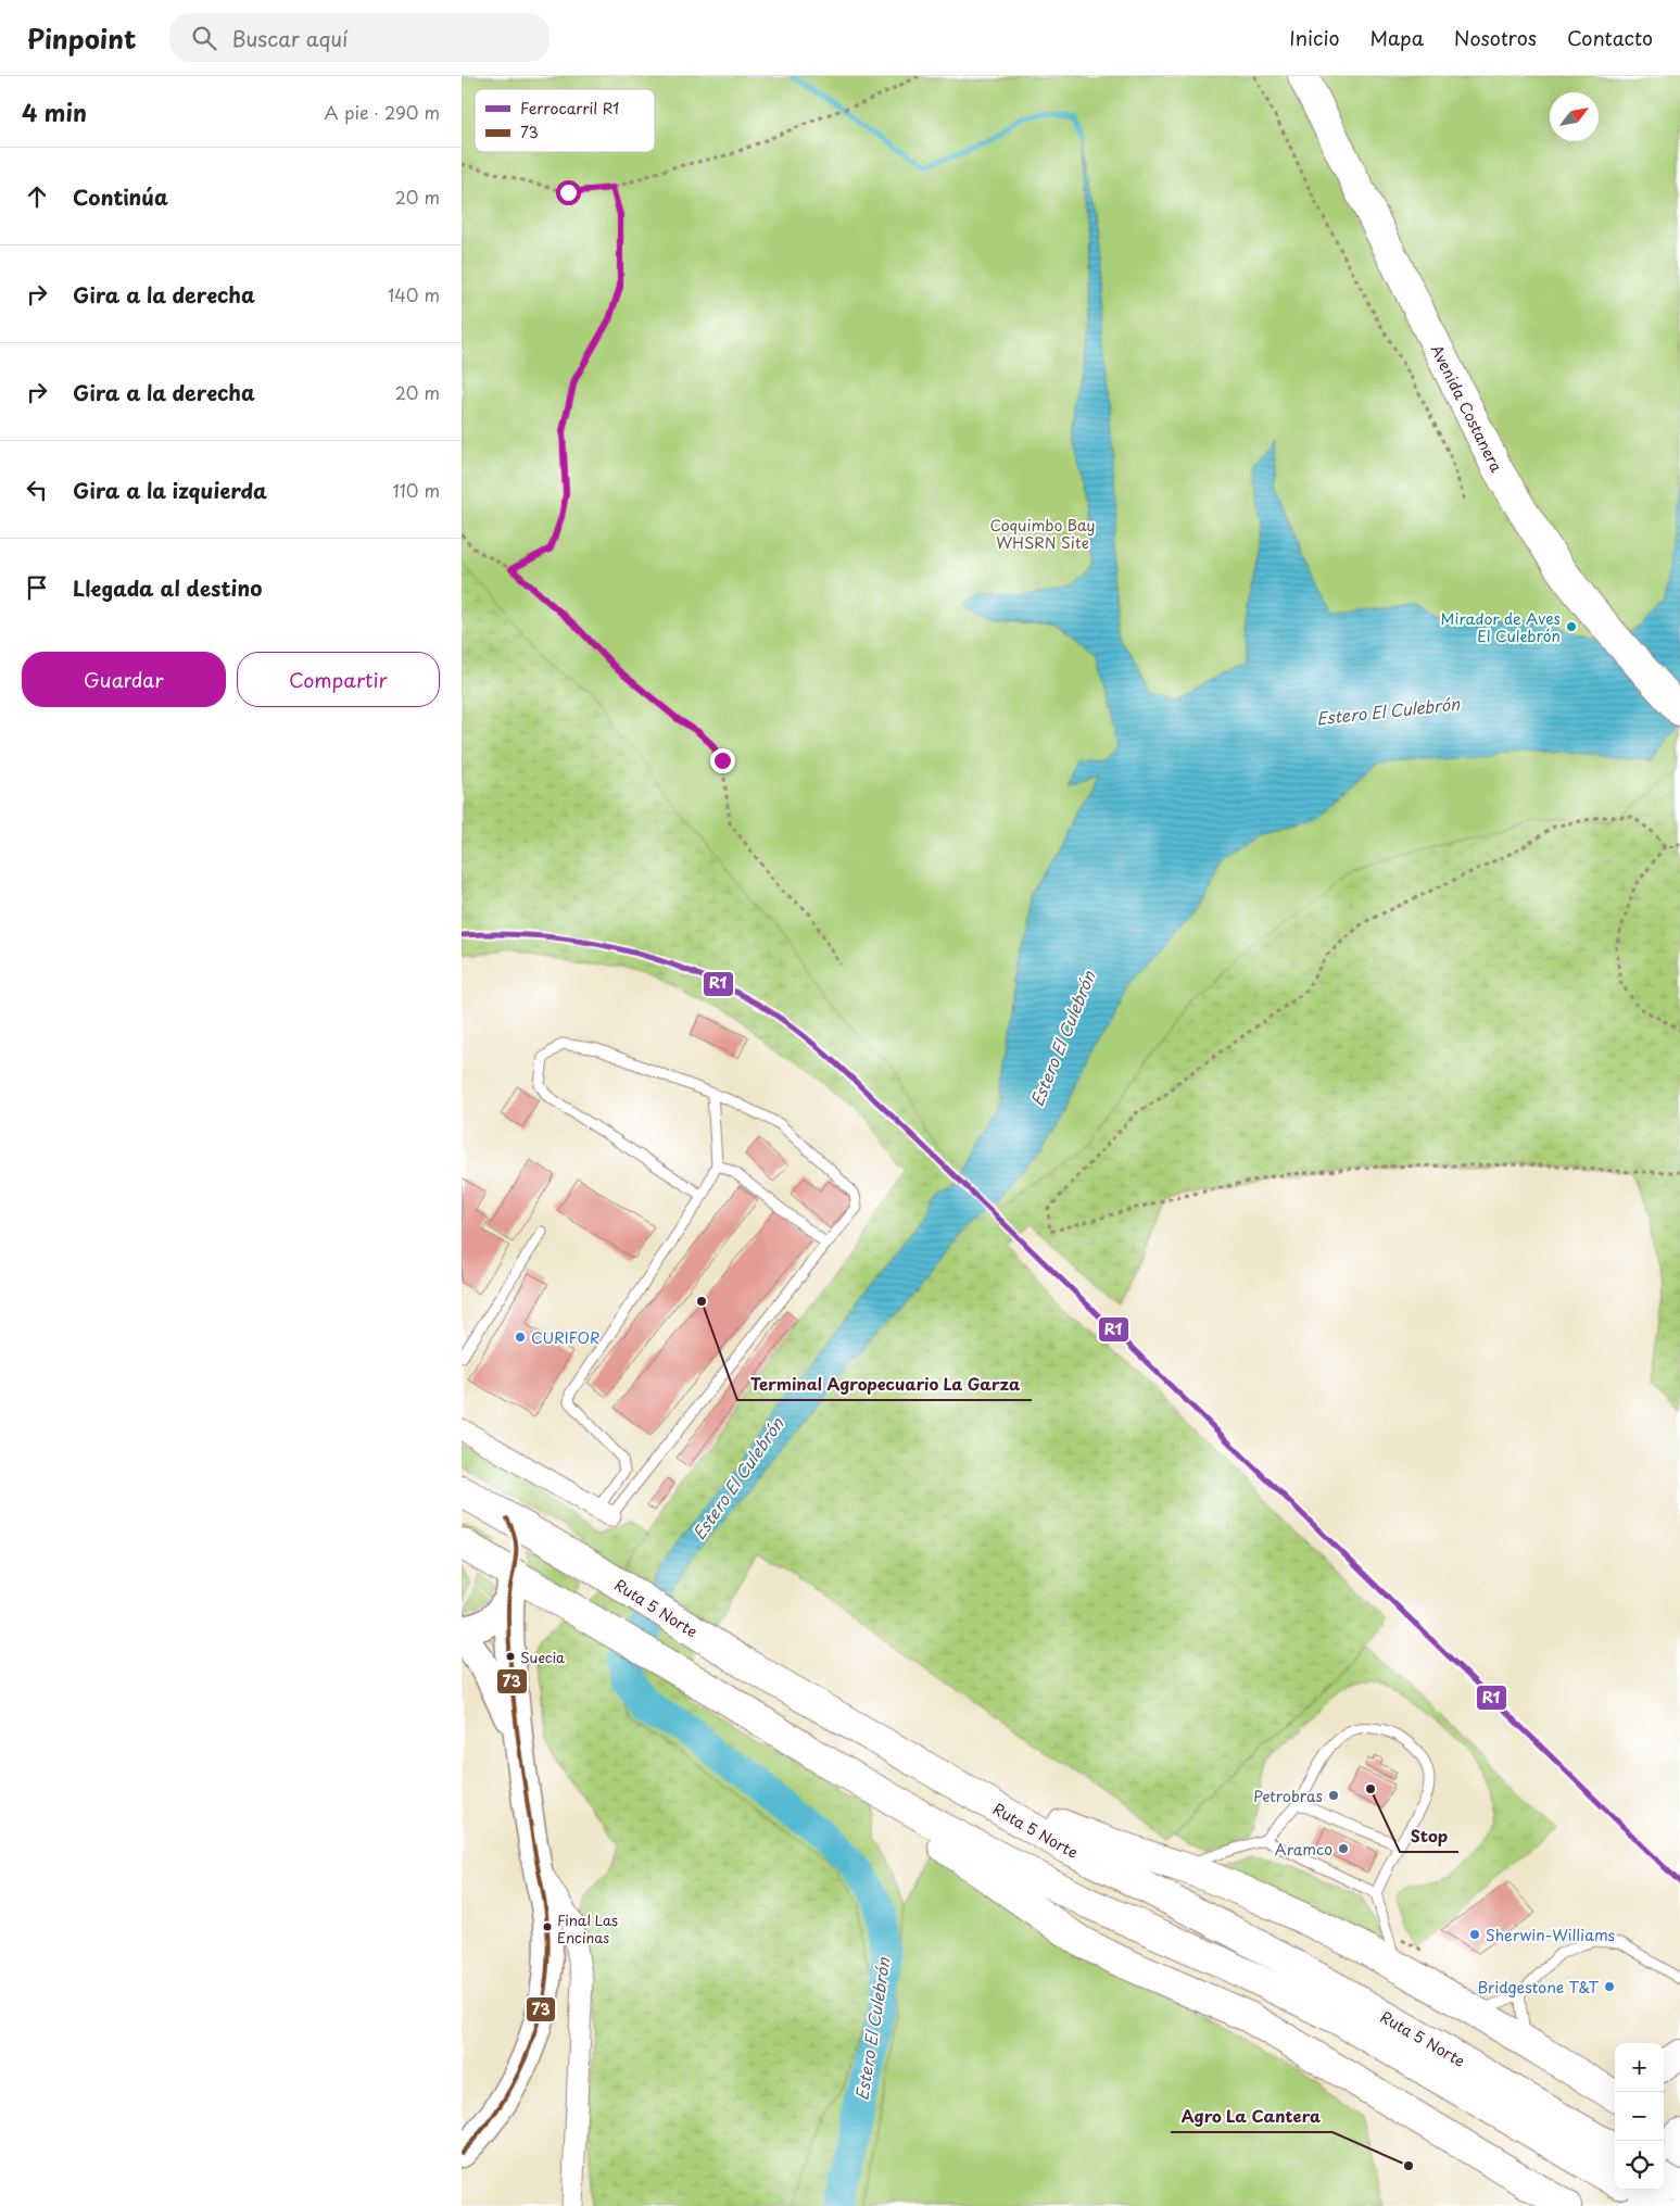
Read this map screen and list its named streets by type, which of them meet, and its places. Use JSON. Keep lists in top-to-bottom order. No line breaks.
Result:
{"streets":{"main road":["Avenida Costanera","Ruta 5 Norte"]},"water":["Estero El Culebrón"],"parks":["Coquimbo Bay WHSRN Site"],"places":["Mirador de Aves El Culebrón","Terminal Agropecuario La Garza","CURIFOR","Suecia","Stop","Petrobras","Aramco","Final Las Encinas","Sherwin-Williams","Bridgestone T&T","Agro La Cantera"],"lines":["rail line R1","transit line 73"],"legend":["Ferrocarril R1","73"],"north":"top right","page":{"header":"Pinpoint","search":"Buscar aquí","nav":["Inicio","Mapa","Nosotros","Contacto"],"heading":["4 min","A pie · 290 m"],"list":[["Continúa","20 m"],["Gira a la derecha","140 m"],["Gira a la derecha","20 m"],["Gira a la izquierda","110 m"],"Llegada al destino"],"buttons":["Guardar","Compartir"],"map_buttons":["+","−"]}}
